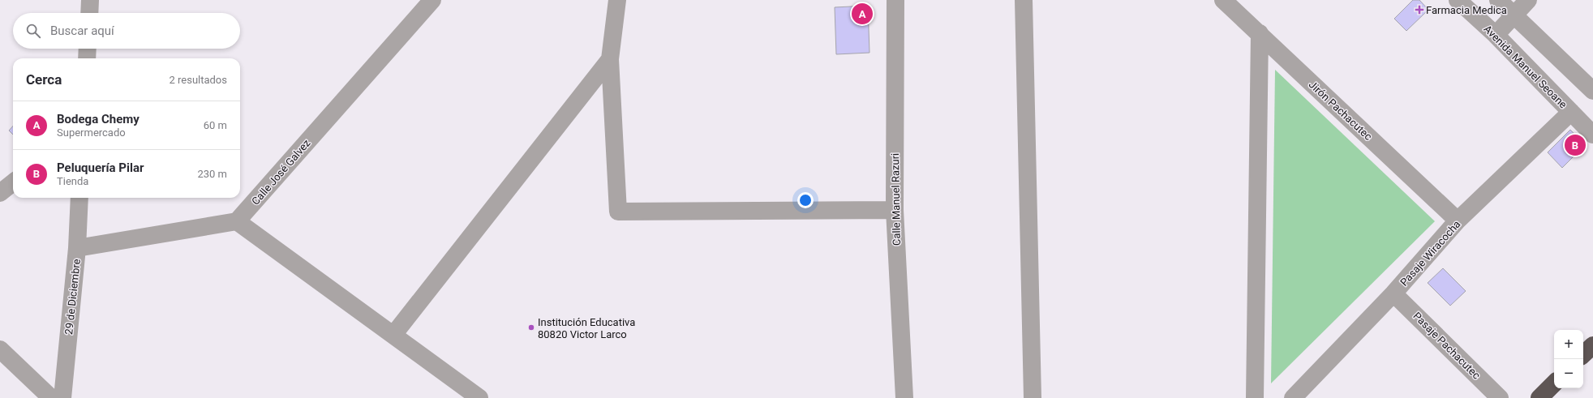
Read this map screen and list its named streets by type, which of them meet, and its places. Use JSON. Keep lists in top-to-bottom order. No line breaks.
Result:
{"streets":{"street":["Avenida Manuel Seoane","Jirón Pachacutec","Calle José Galvez","Calle Manuel Razuri","Pasaje Wiracocha","29 de Diciembre","Pasaje Pachacutec"]},"crossings":[["Avenida Manuel Seoane","Pasaje Wiracocha"],["Jirón Pachacutec","Pasaje Wiracocha"],["Pasaje Wiracocha","Pasaje Pachacutec"]],"places":{"health":["Farmacia Medica"],"other":["Institución Educativa 80820 Victor Larco"]},"page":{"pins":["A","B"],"search":"Buscar aquí","heading":["Cerca","2 resultados"],"list":[{"mark":"A","name":"Bodega Chemy","note":"Supermercado","value":"60 m"},{"mark":"B","name":"Peluquería Pilar","note":"Tienda","value":"230 m"}],"map_buttons":["+","−"]}}
